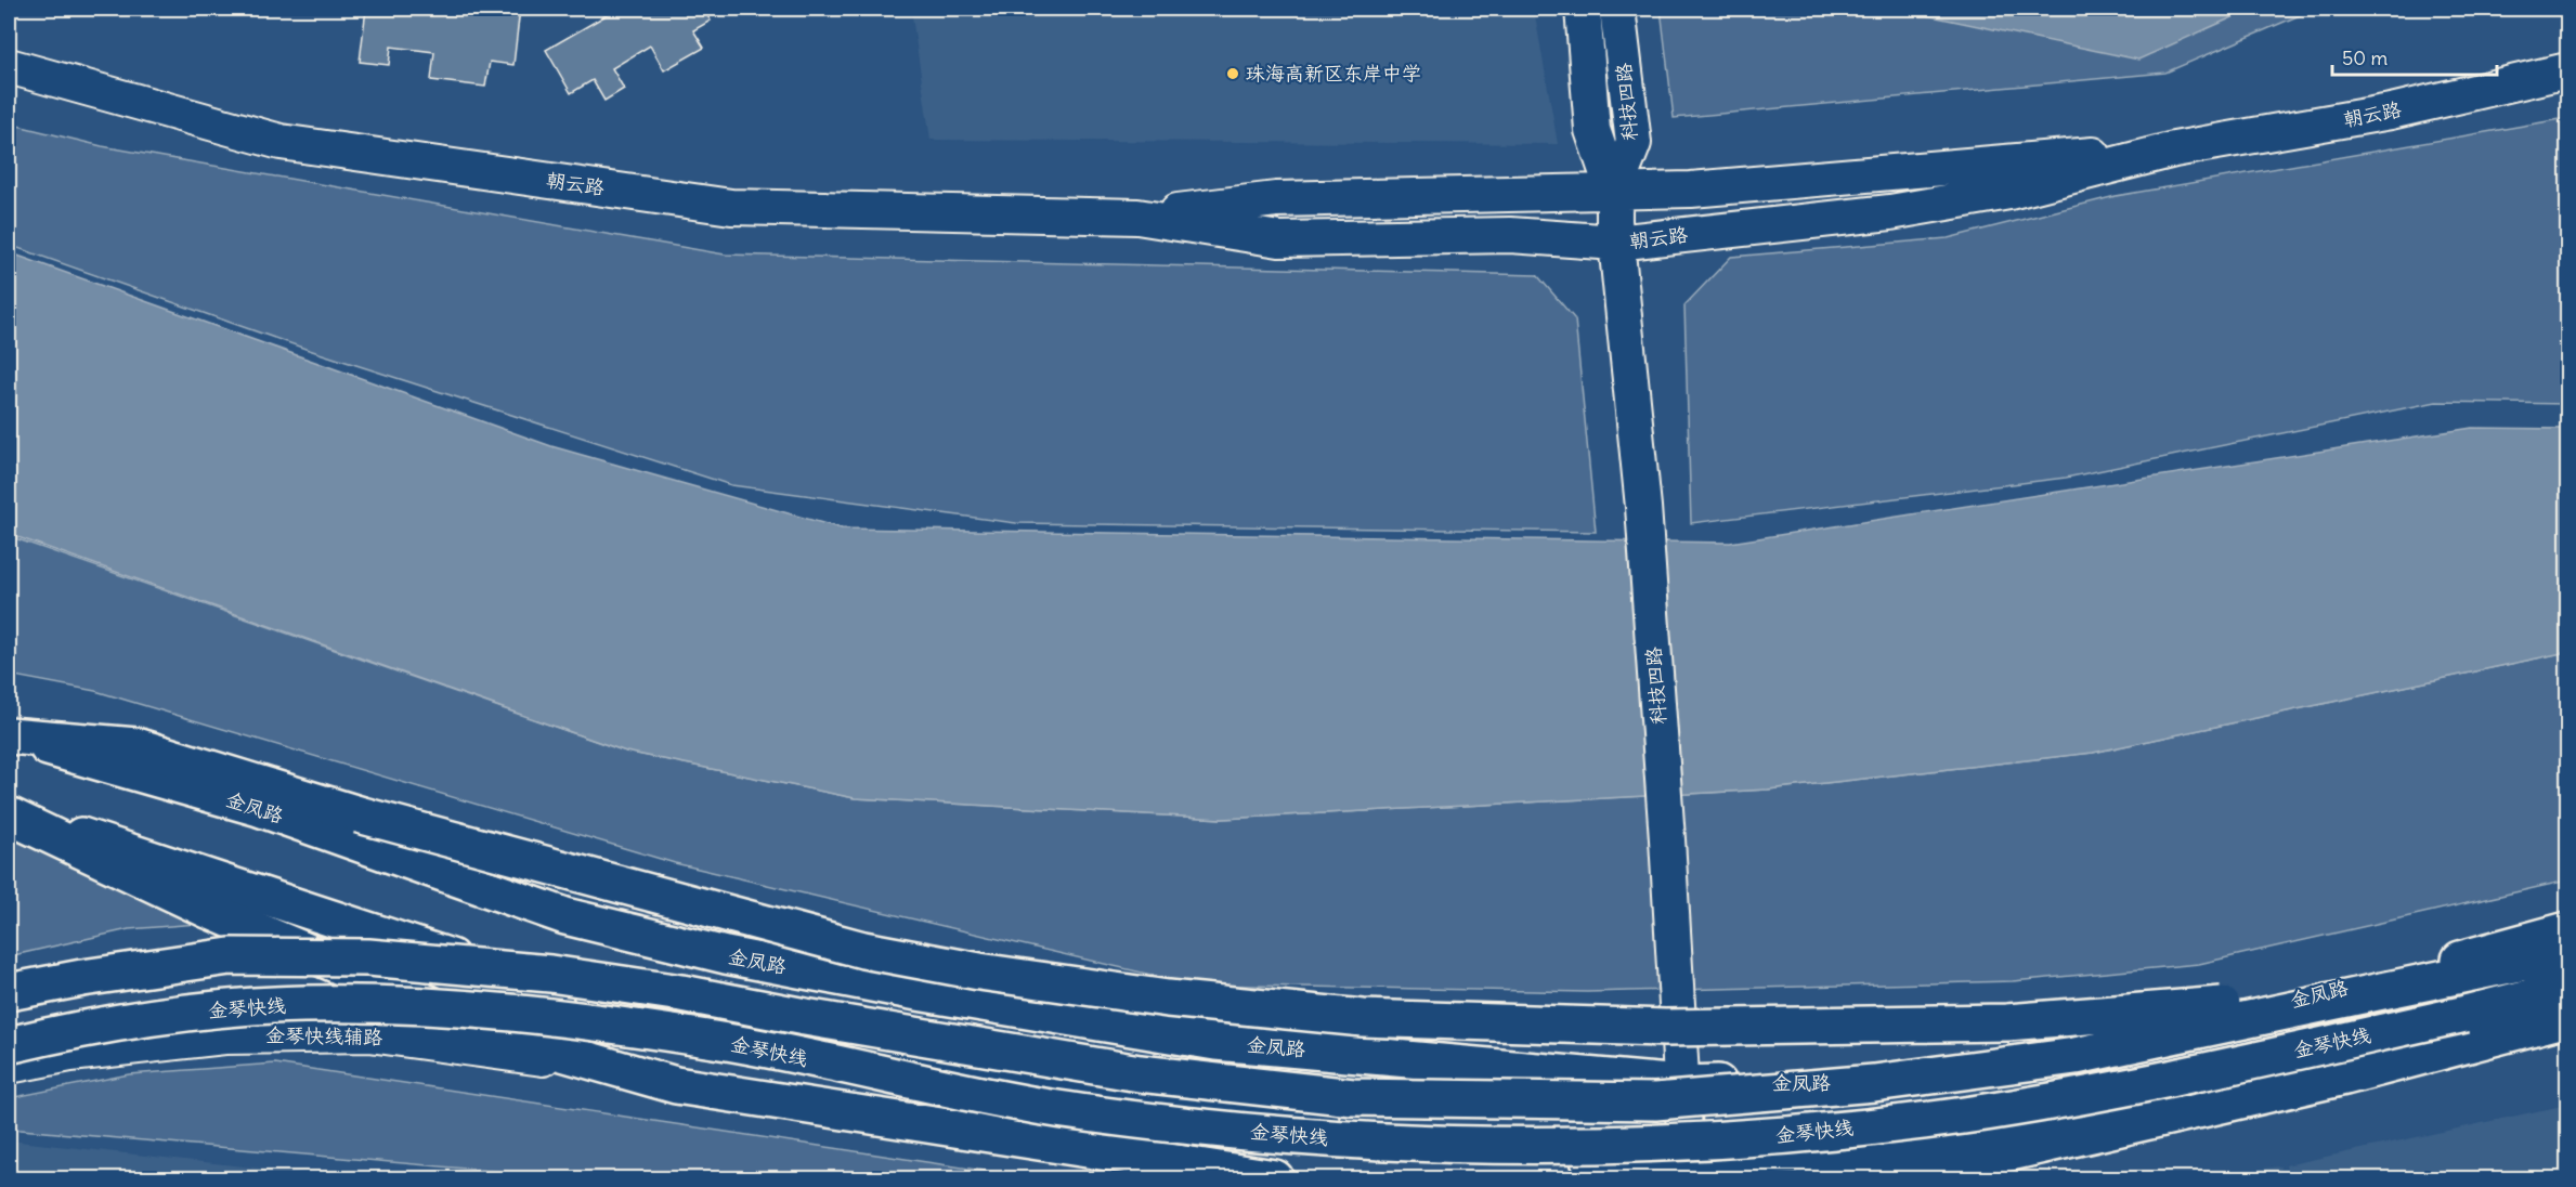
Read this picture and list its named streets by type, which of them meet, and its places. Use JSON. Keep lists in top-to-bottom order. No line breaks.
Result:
{"streets":{"main road":["金凤路","金琴快线"],"street":["科技四路","朝云路","金琴快线辅路"]},"crossings":[["科技四路","朝云路"],["科技四路","金凤路"]],"places":["珠海高新区东岸中学"],"scale_bar":"50 m"}
